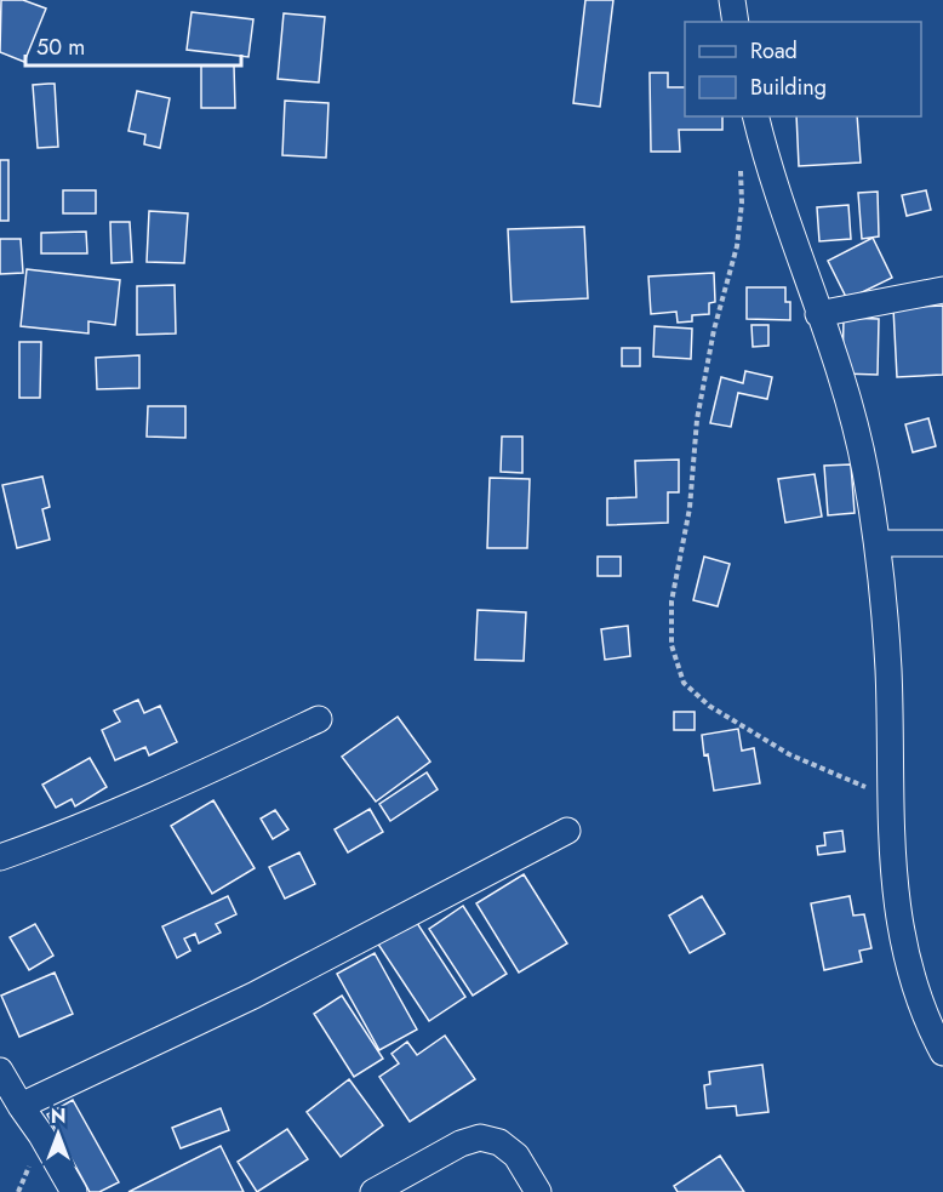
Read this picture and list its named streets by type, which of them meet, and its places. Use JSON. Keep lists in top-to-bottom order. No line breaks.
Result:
{"legend":["Road","Building"],"scale_bar":"50 m","north":"top"}
